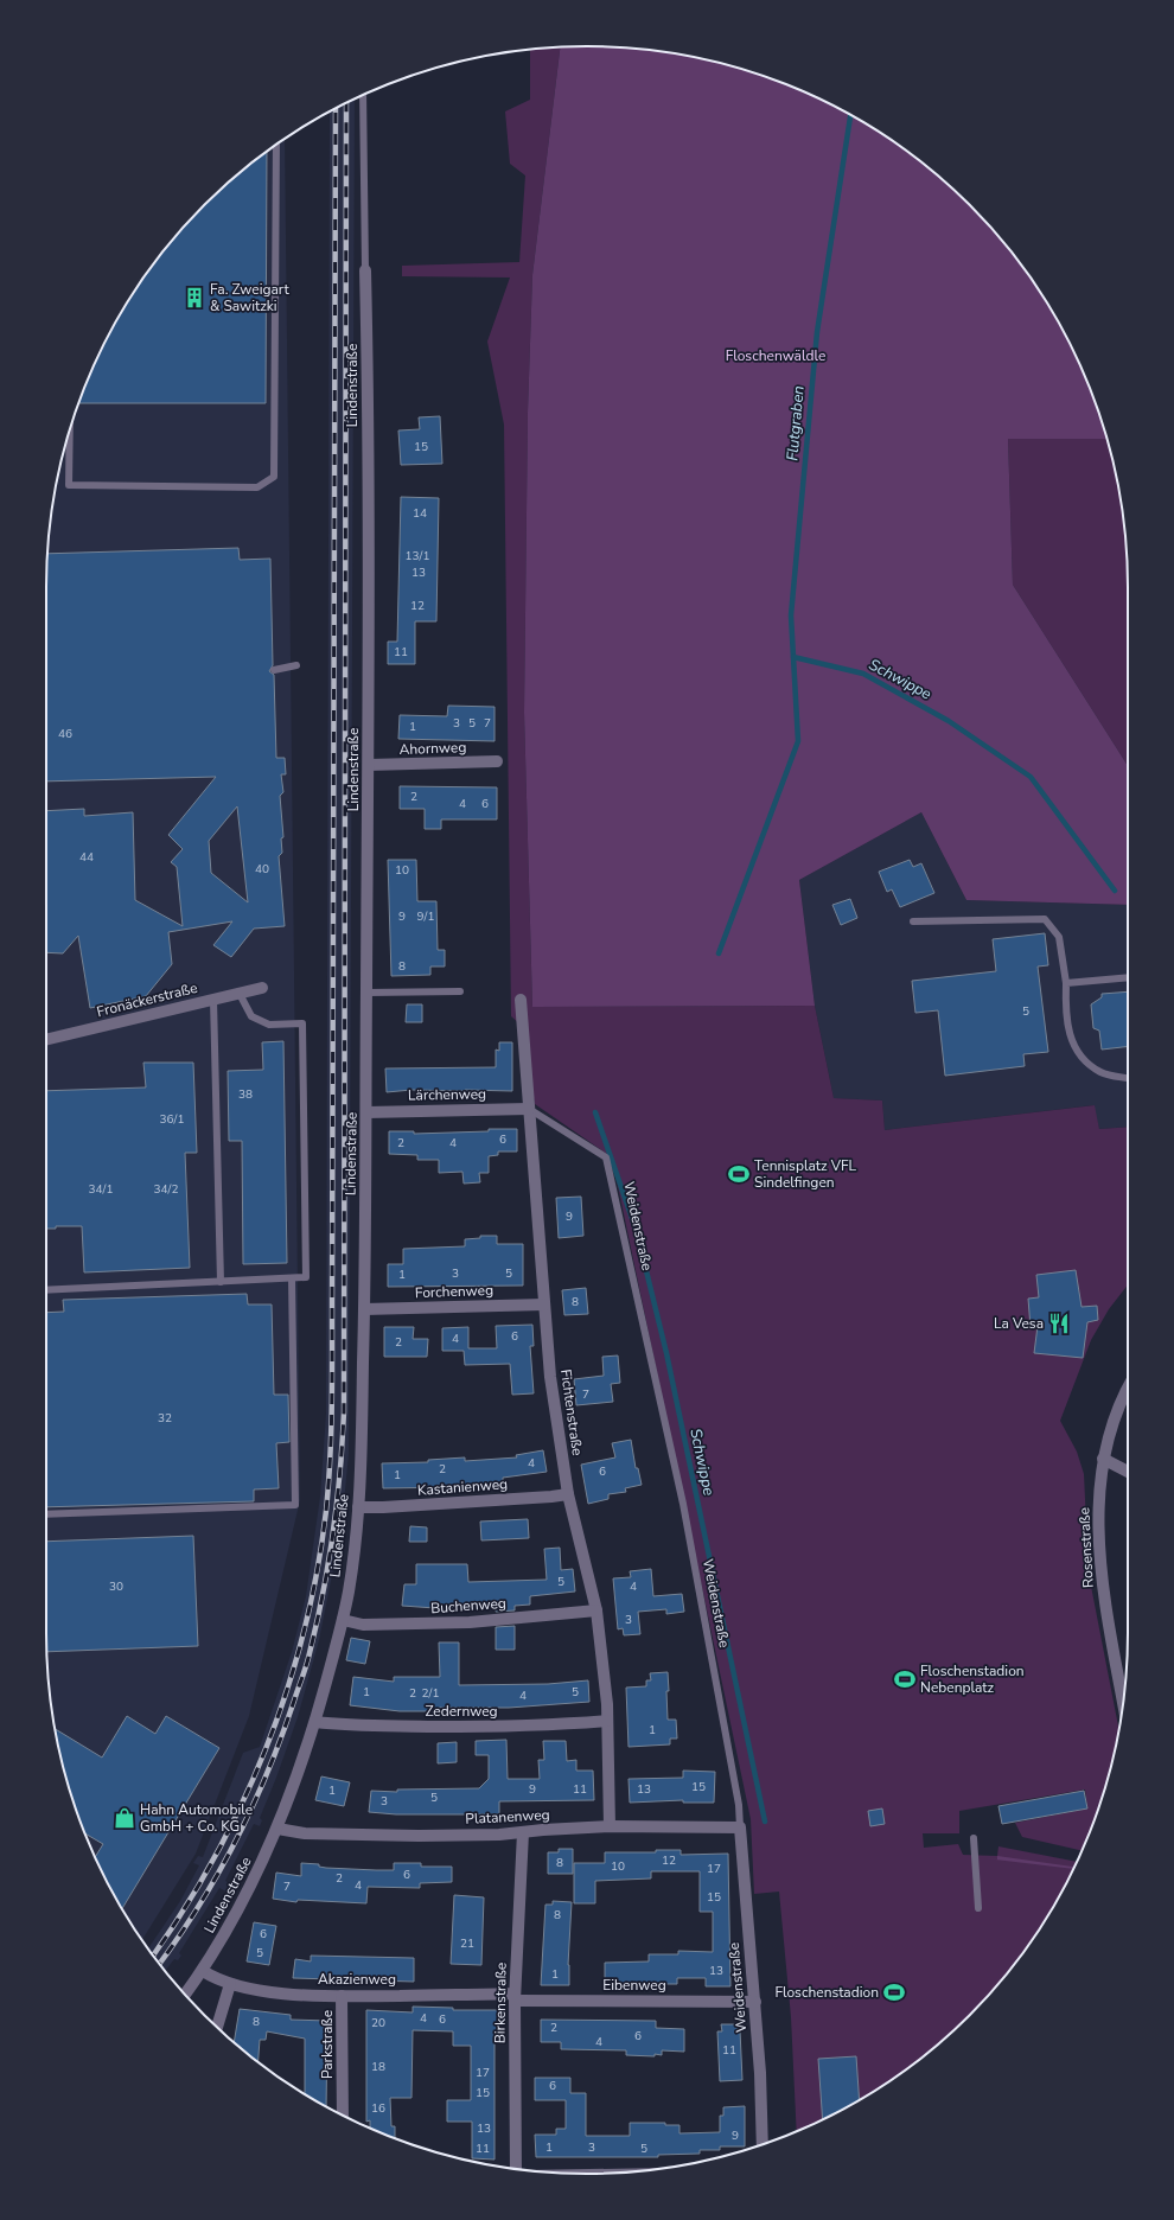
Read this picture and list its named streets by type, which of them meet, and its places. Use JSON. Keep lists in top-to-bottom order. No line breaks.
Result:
{"streets":{"street":["Lindenstraße","Ahornweg","Fronäckerstraße","Lärchenweg","Weidenstraße","Forchenweg","Fichtenstraße","Kastanienweg","Rosenstraße","Buchenweg","Zedernweg","Platanenweg","Akazienweg","Eibenweg","Birkenstraße","Parkstraße"]},"crossings":[["Lindenstraße","Ahornweg"],["Lindenstraße","Lärchenweg"],["Lindenstraße","Forchenweg"],["Lindenstraße","Kastanienweg"],["Lindenstraße","Buchenweg"],["Lindenstraße","Zedernweg"],["Lindenstraße","Platanenweg"],["Lindenstraße","Akazienweg"],["Lärchenweg","Weidenstraße"],["Lärchenweg","Fichtenstraße"],["Weidenstraße","Fichtenstraße"],["Weidenstraße","Platanenweg"],["Weidenstraße","Eibenweg"],["Forchenweg","Fichtenstraße"],["Fichtenstraße","Kastanienweg"],["Fichtenstraße","Buchenweg"],["Fichtenstraße","Zedernweg"],["Fichtenstraße","Platanenweg"],["Platanenweg","Birkenstraße"],["Akazienweg","Eibenweg"],["Akazienweg","Birkenstraße"],["Akazienweg","Parkstraße"],["Eibenweg","Birkenstraße"]],"water":["Flutgraben","Schwippe"],"parks":["Floschenwäldle"],"places":{"building":["Fa. Zweigart & Sawitzki"],"sports":["Tennisplatz VFL Sindelfingen","Floschenstadion Nebenplatz","Floschenstadion"],"restaurant":["La Vesa"],"shop":["Hahn Automobile GmbH + Co. KG"]},"house_numbers":["15","14","13/1","13","12","11","3","5","7","1","46","2","4","6","44","40","10","9","9/1","8","5","38","36/1","6","2","4","34/1","34/2","9","3","5","1","8","6","4","2","7","32","4","2","6","1","5","30","4","3","1","5","2","2/1","4","1","15","9","11","13","1","5","3","12","8","10","17","6","2","4","7","15","8","6","21","5","13","1","4","6","8","20","2","6","4","11","18","17","6","15","16","13","9","1","3","11","5"]}
